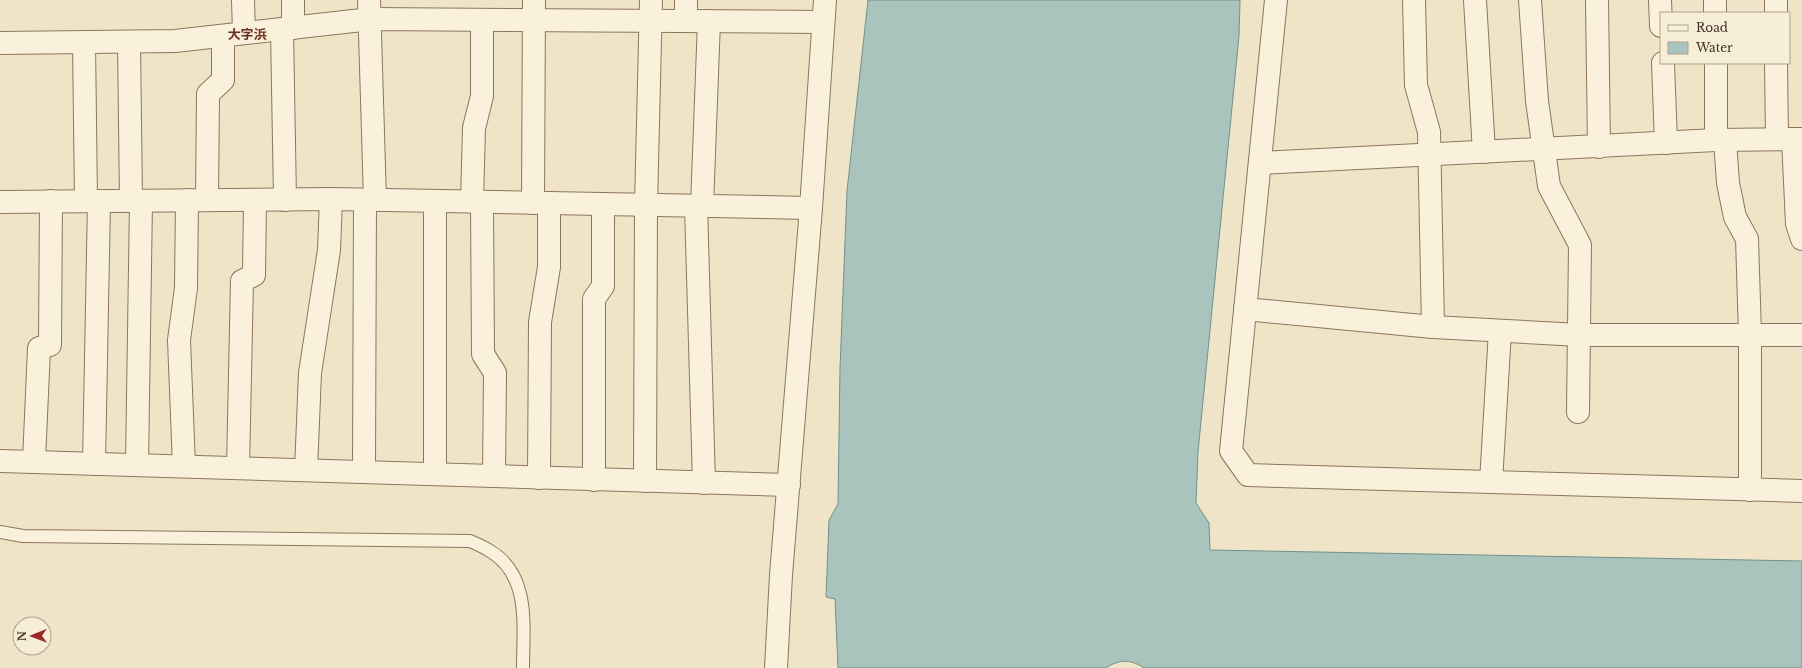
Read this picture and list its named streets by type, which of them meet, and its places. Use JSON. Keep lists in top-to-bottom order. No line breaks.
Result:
{"districts":["大字浜"],"legend":["Road","Water"],"north":"left"}
